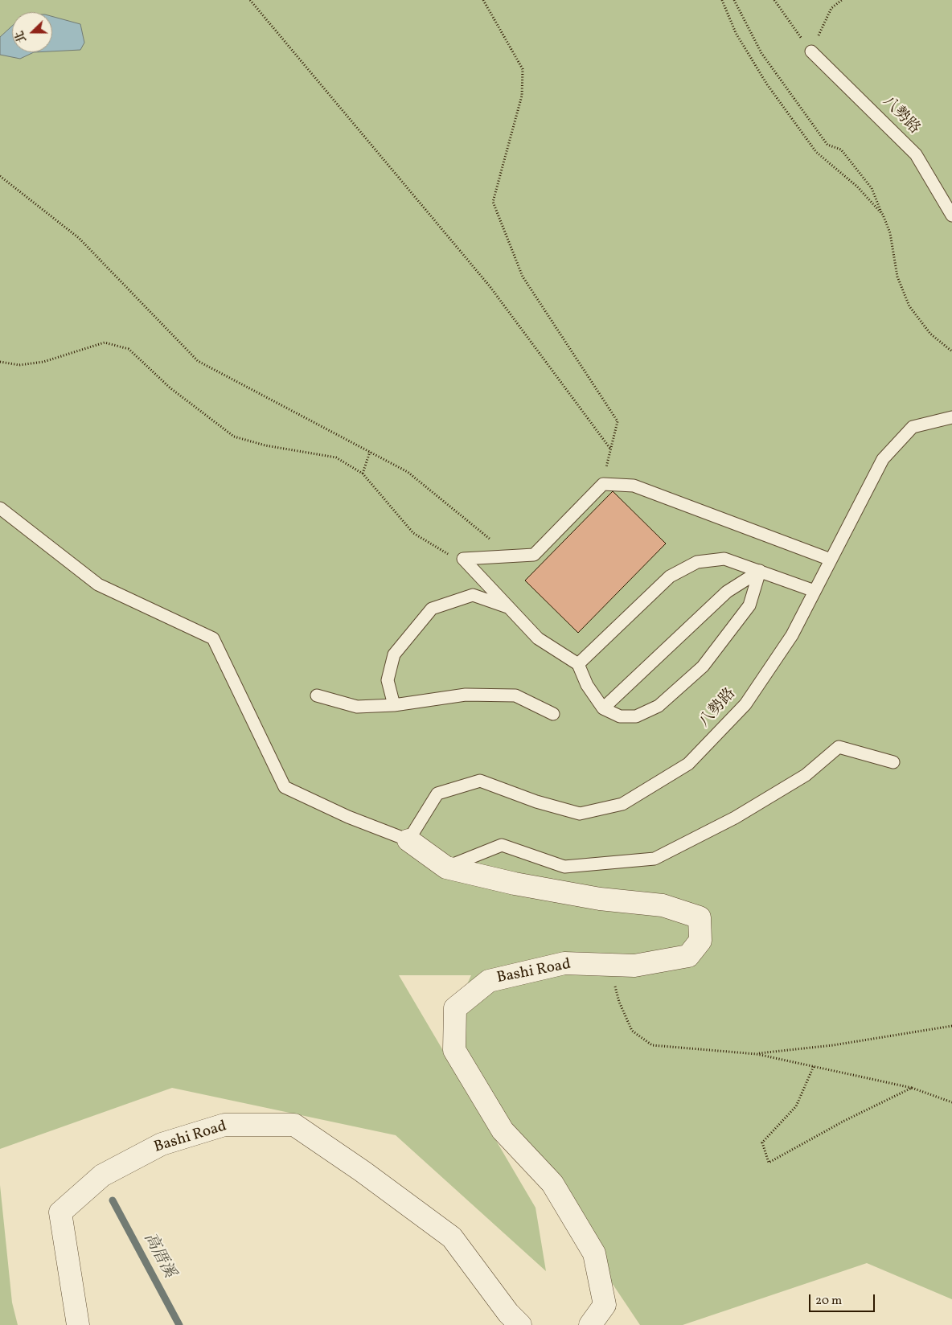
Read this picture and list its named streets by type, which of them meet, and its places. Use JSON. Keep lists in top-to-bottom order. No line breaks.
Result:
{"streets":{"street":["Bashi Road"],"lane":["八勢路"]},"crossings":[["八勢路","Bashi Road"]],"water":["高厝溪"],"scale_bar":"20 m","north":"left"}
